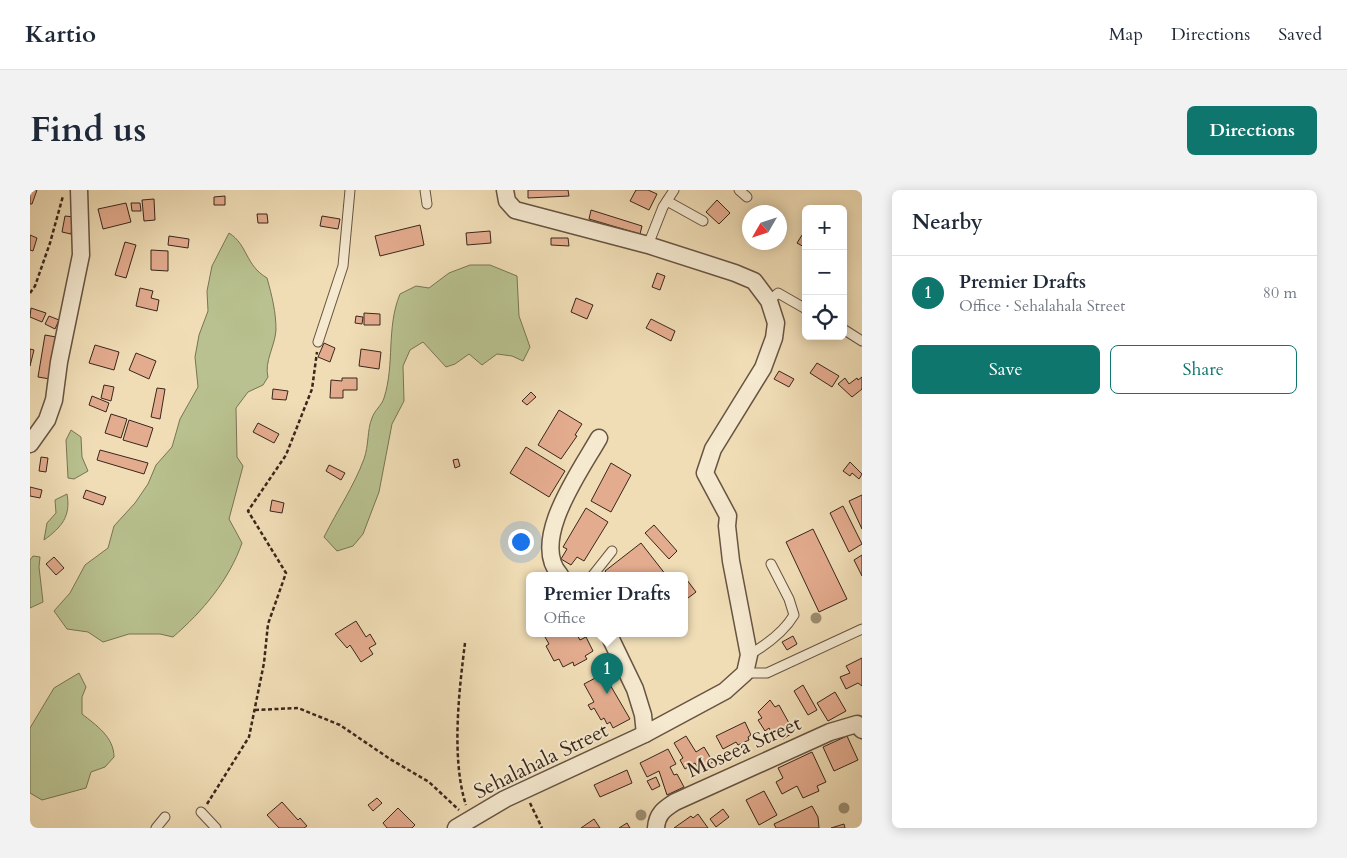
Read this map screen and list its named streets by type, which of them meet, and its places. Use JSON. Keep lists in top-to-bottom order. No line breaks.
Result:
{"streets":{"street":["Moseea Street","Sehalahala Street"]},"north":"bottom left","page":{"header":"Kartio","nav":["Map","Directions","Saved"],"title":"Find us","buttons":["Directions",["Save","Share"]],"heading":"Nearby","map_buttons":["+","−"],"list":[{"mark":"1","name":"Premier Drafts","note":"Office · Sehalahala Street","value":"80 m"}],"popup":["Premier Drafts","Office"],"pins":"1"}}
